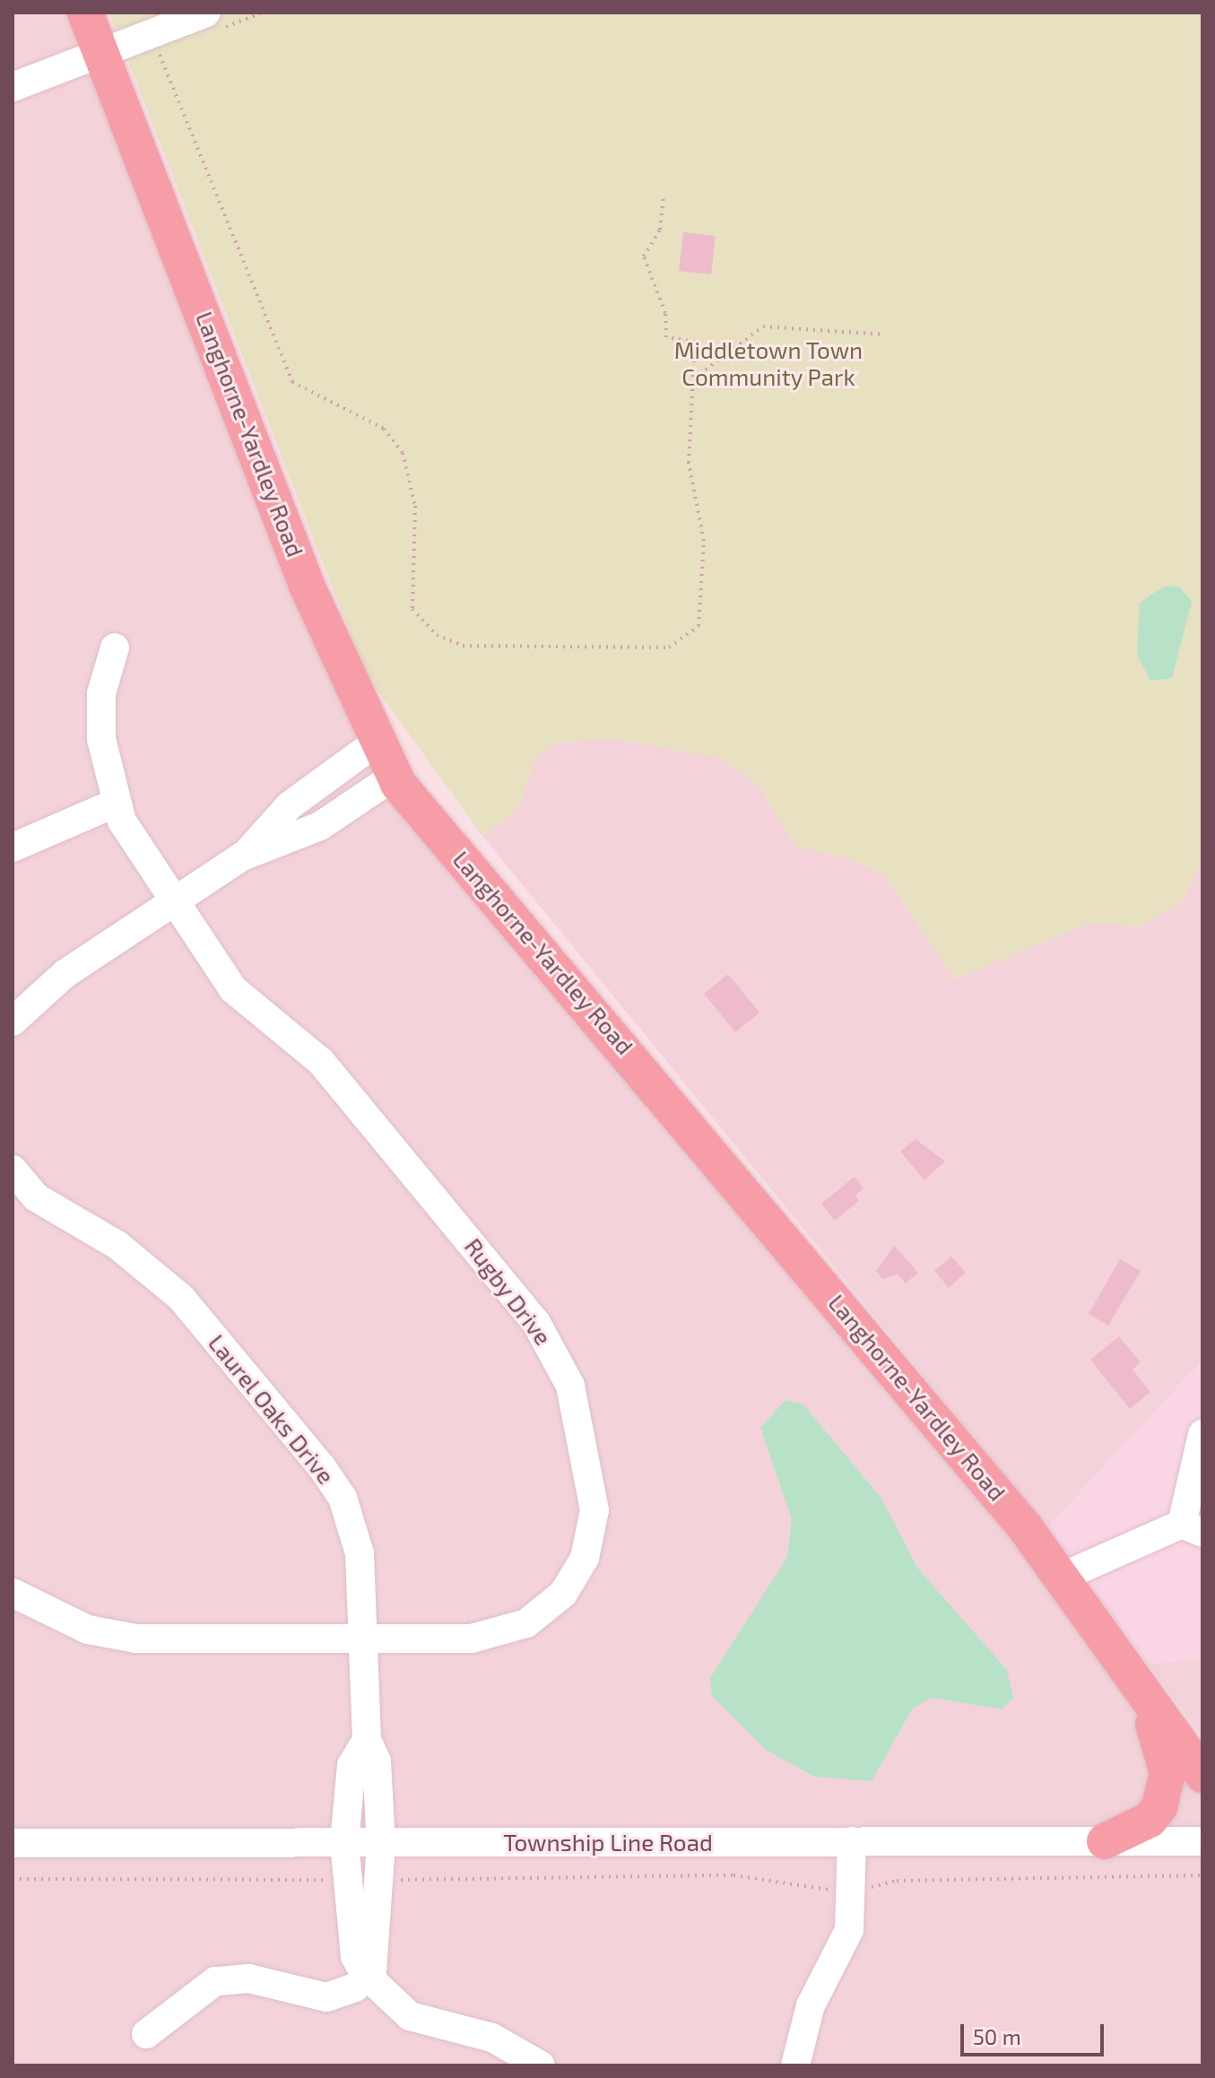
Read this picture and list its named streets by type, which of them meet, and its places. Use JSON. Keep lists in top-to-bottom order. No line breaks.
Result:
{"streets":{"main road":["Langhorne-Yardley Road"],"street":["Rugby Drive","Laurel Oaks Drive","Township Line Road"]},"crossings":[["Rugby Drive","Laurel Oaks Drive"],["Laurel Oaks Drive","Township Line Road"]],"parks":["Middletown Town Community Park"],"scale_bar":"50 m"}
